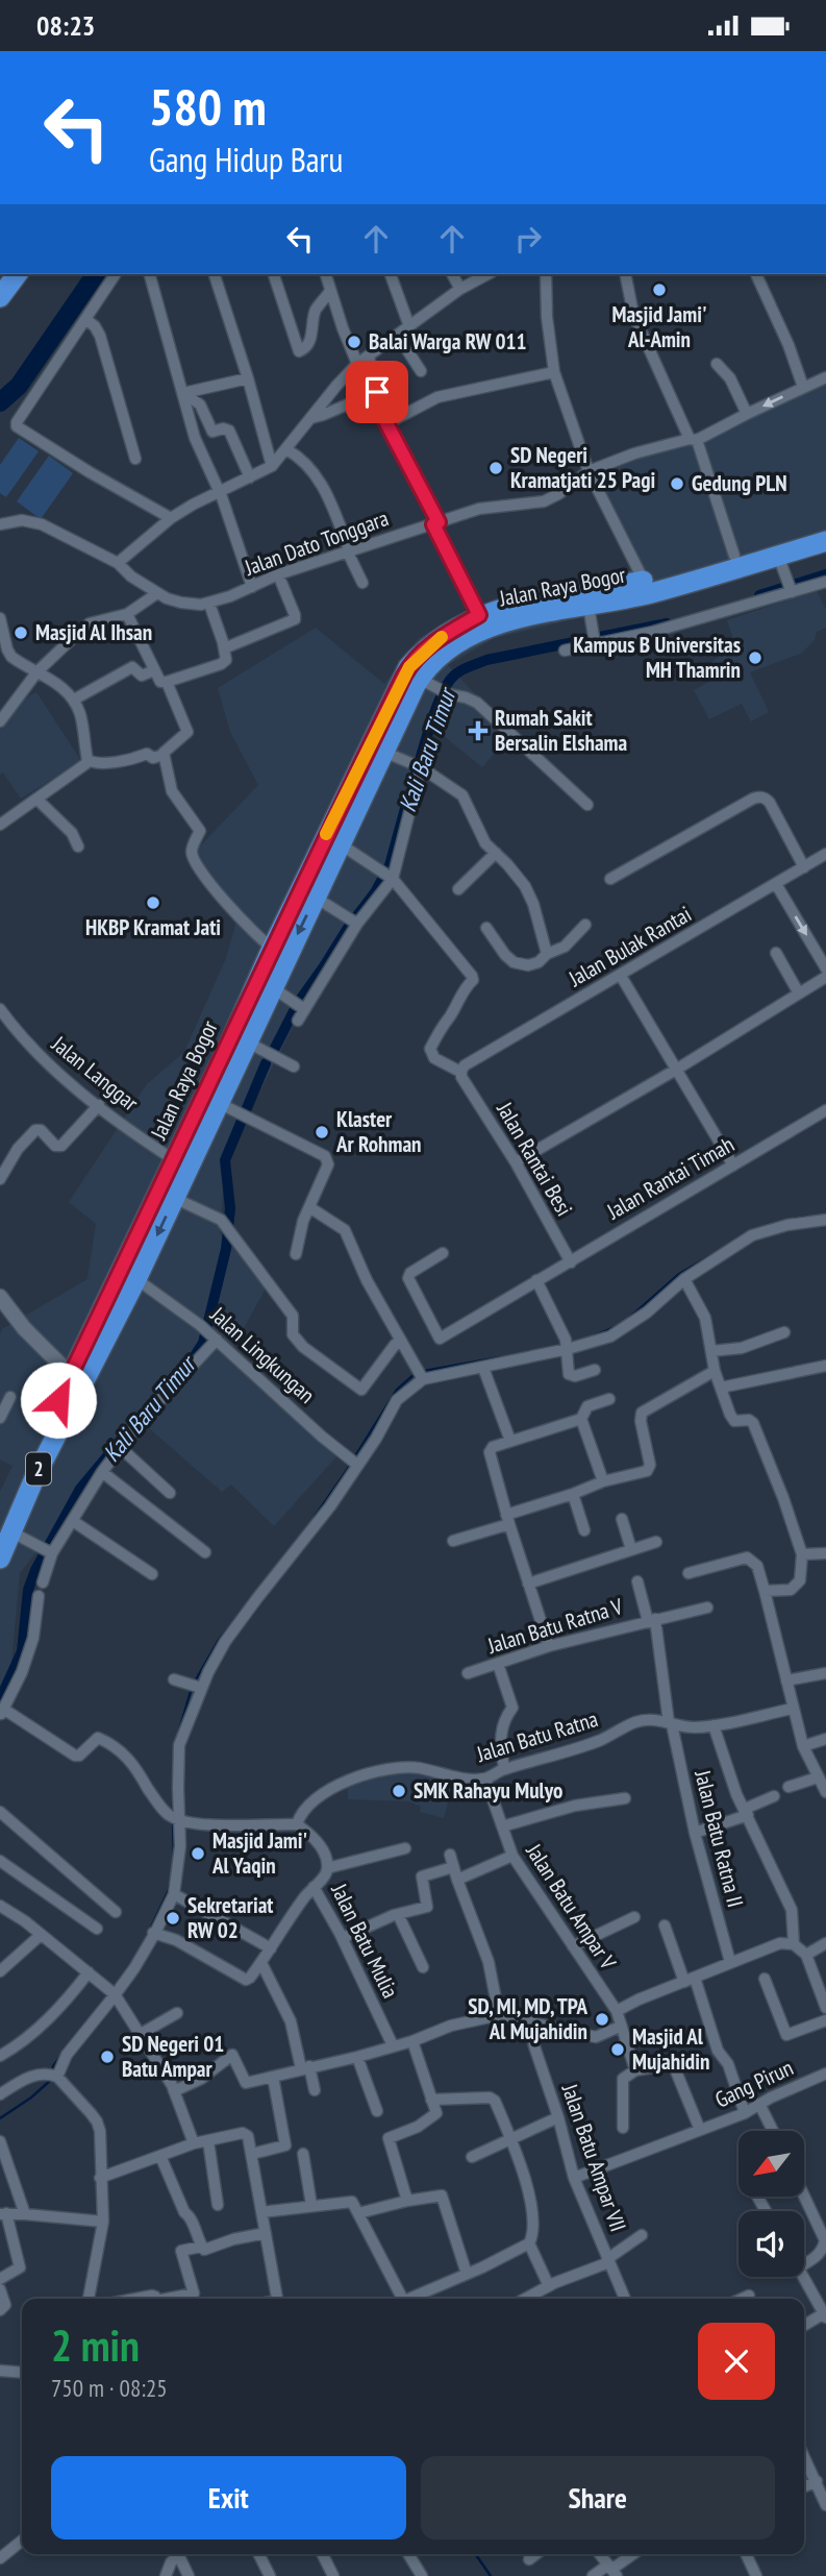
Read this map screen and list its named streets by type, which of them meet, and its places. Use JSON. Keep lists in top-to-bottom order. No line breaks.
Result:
{"streets":{"highway":["Jalan Raya Bogor","2"],"street":["Jalan Dato Tonggara","Jalan Bulak Rantai","Jalan Langgar","Jalan Rantai Besi","Jalan Rantai Timah","Jalan Lingkungan","Jalan Batu Ratna V","Jalan Batu Ratna","Jalan Batu Ratna II","Jalan Batu Ampar V","Jalan Batu Mulia","Gang Pirun","Jalan Batu Ampar VII"]},"crossings":[["Jalan Raya Bogor","Jalan Langgar"],["Jalan Raya Bogor","Jalan Lingkungan"],["Jalan Bulak Rantai","Jalan Rantai Besi"],["Jalan Rantai Besi","Jalan Rantai Timah"],["Jalan Batu Ratna V","Jalan Batu Ratna"],["Jalan Batu Ratna V","Jalan Batu Ratna II"],["Jalan Batu Ratna","Jalan Batu Ratna II"],["Jalan Batu Ratna","Jalan Batu Ampar V"],["Jalan Batu Ratna","Jalan Batu Mulia"],["Gang Pirun","Jalan Batu Ampar VII"]],"water":["Kali Baru Timur"],"places":{"other":["Masjid Jami' Al-Amin","Balai Warga RW 011","SD Negeri Kramatjati 25 Pagi","Gedung PLN","Masjid Al Ihsan","Kampus B Universitas MH Thamrin","HKBP Kramat Jati","Klaster Ar Rohman","SMK Rahayu Mulyo","Masjid Jami' Al Yaqin","Sekretariat RW 02","SD, MI, MD, TPA Al Mujahidin","Masjid Al Mujahidin","SD Negeri 01 Batu Ampar"],"health":["Rumah Sakit Bersalin Elshama"]},"north":"bottom left","page":{"status":"08:23","turn":["580 m","Gang Hidup Baru"],"heading":["2 min","750 m · 08:25"],"buttons":["Exit","Share"]}}
